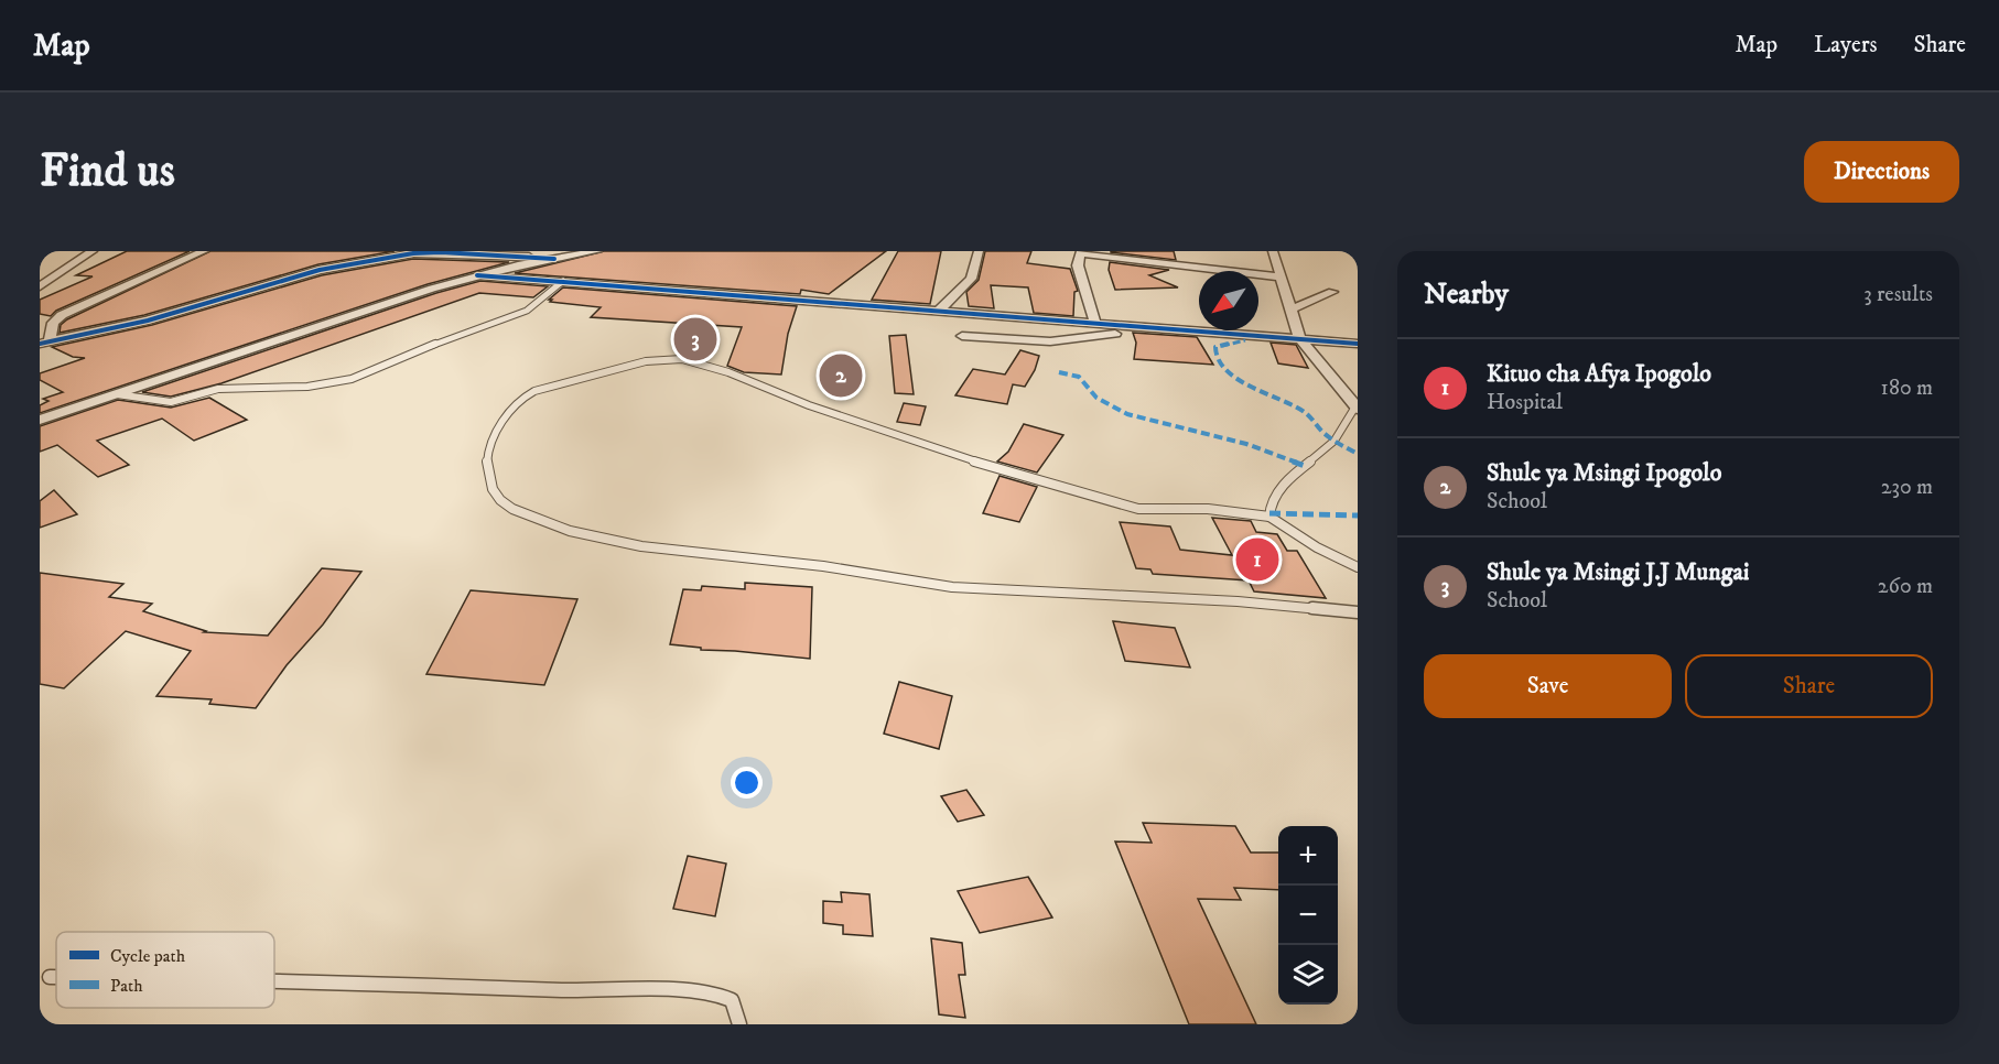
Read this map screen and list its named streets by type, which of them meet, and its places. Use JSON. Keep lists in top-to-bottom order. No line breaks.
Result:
{"legend":["Cycle path","Path"],"north":"bottom left","page":{"header":"Map","nav":["Map","Layers","Share"],"buttons":["Directions",["Save","Share"]],"title":"Find us","heading":["Nearby","3 results"],"pins":["3","2","1"],"list":[{"mark":"1","name":"Kituo cha Afya Ipogolo","note":"Hospital","value":"180 m"},{"mark":"2","name":"Shule ya Msingi Ipogolo","note":"School","value":"230 m"},{"mark":"3","name":"Shule ya Msingi J.J Mungai","note":"School","value":"260 m"}],"map_buttons":["+","−"]}}
